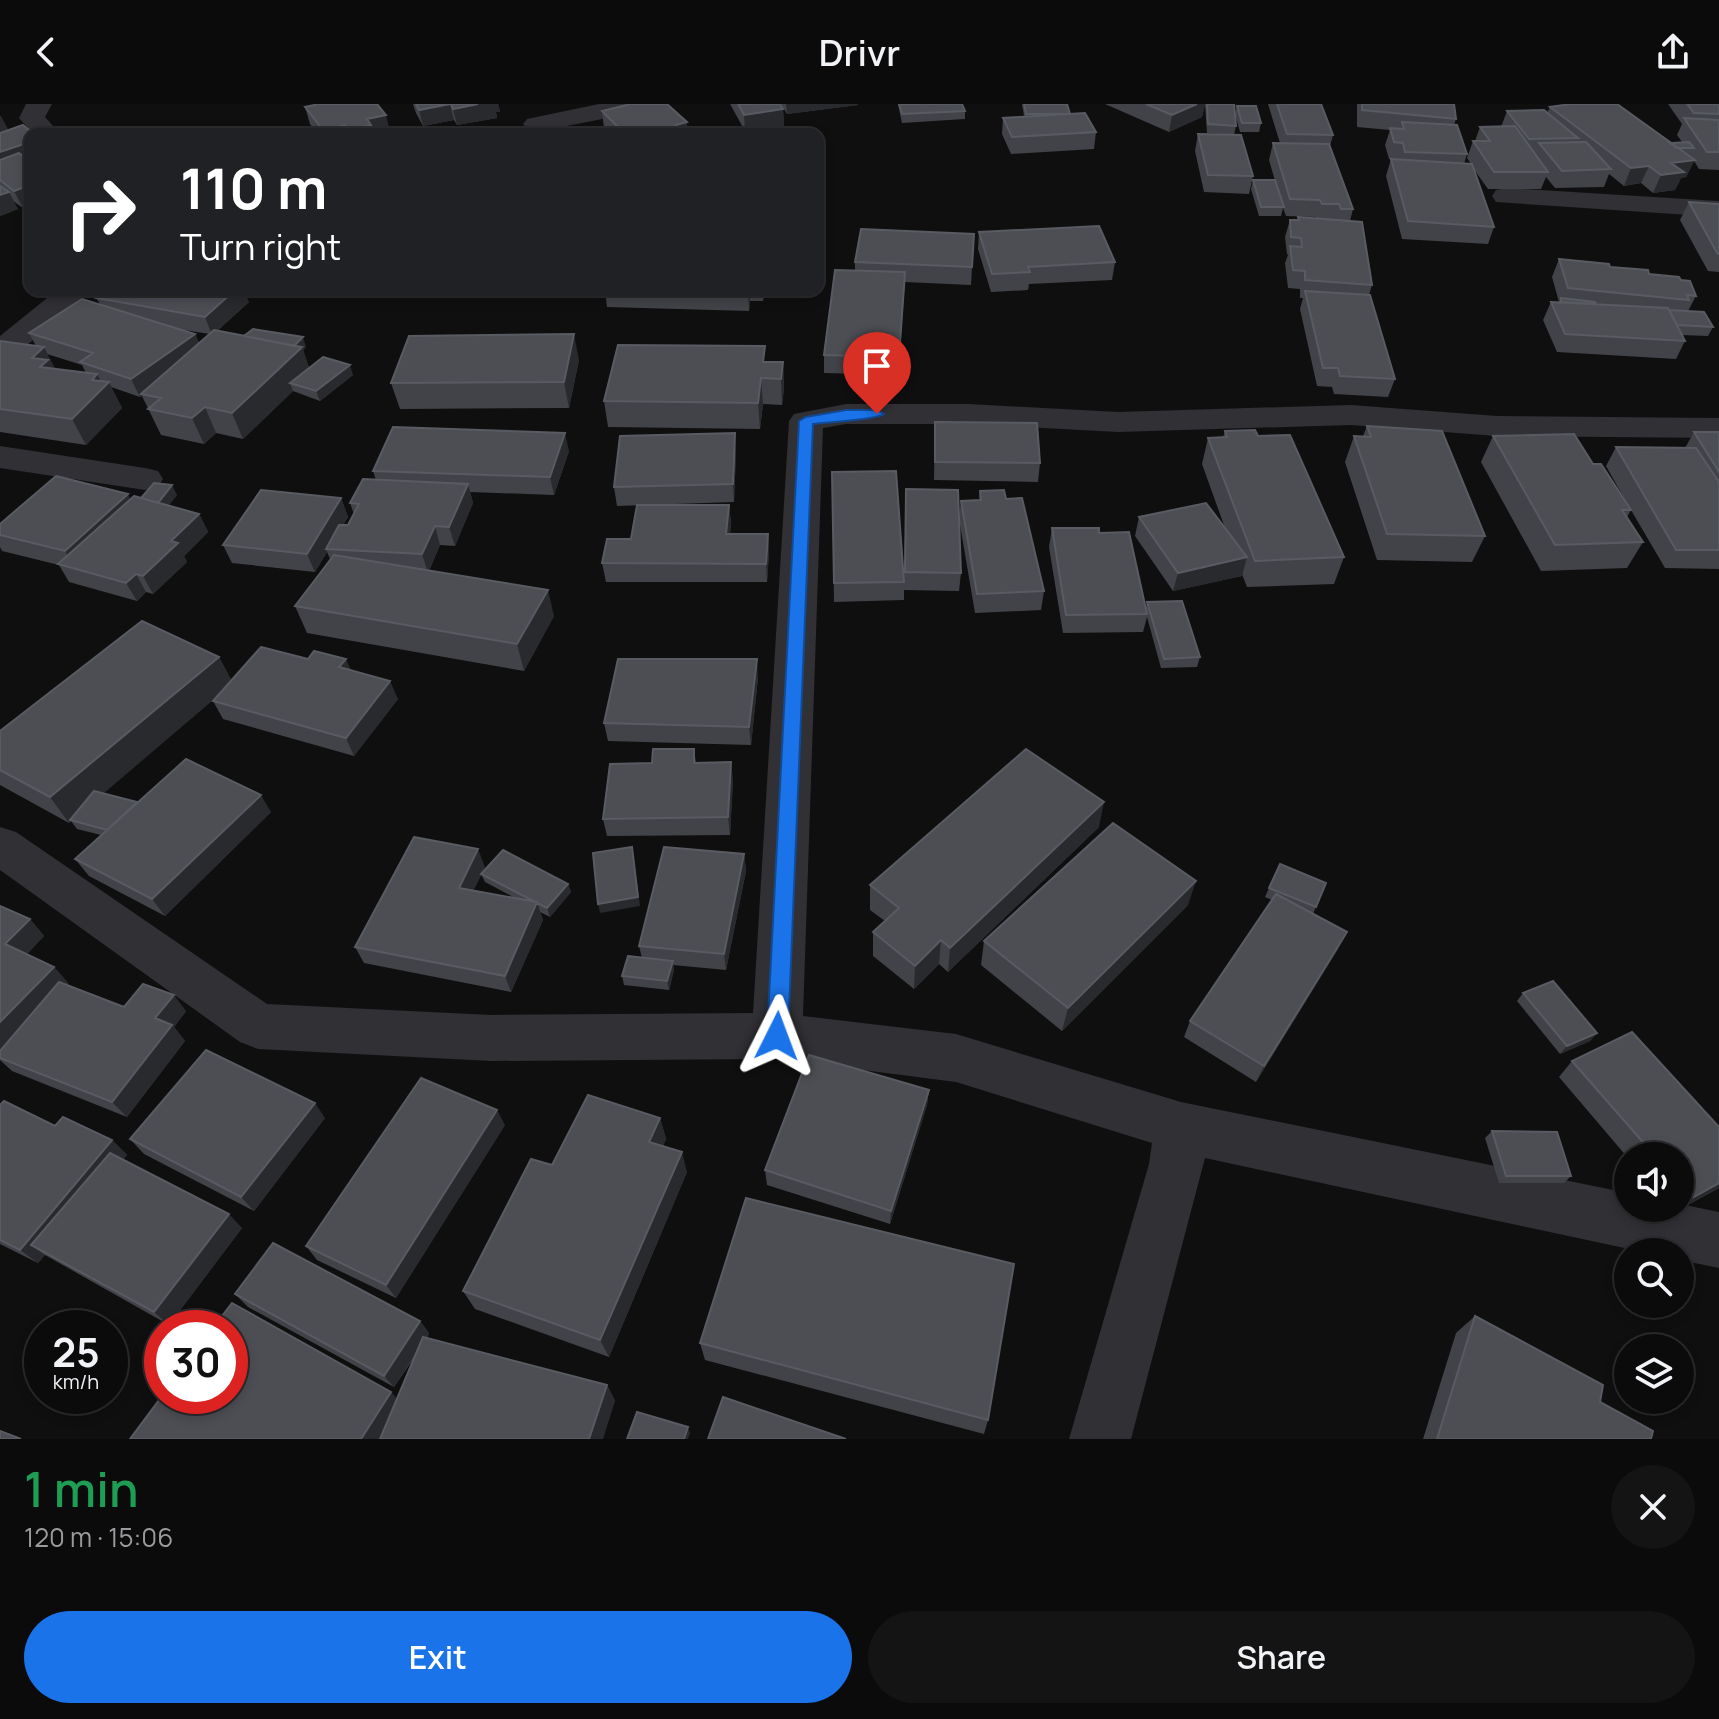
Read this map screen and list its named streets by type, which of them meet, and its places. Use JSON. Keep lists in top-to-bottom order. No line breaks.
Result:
{"page":{"header":"Drivr","turn":["110 m","Turn right"],"speed":"25 km/h","limit":"30","heading":["1 min","120 m · 15:06"],"buttons":["Exit","Share"]}}
